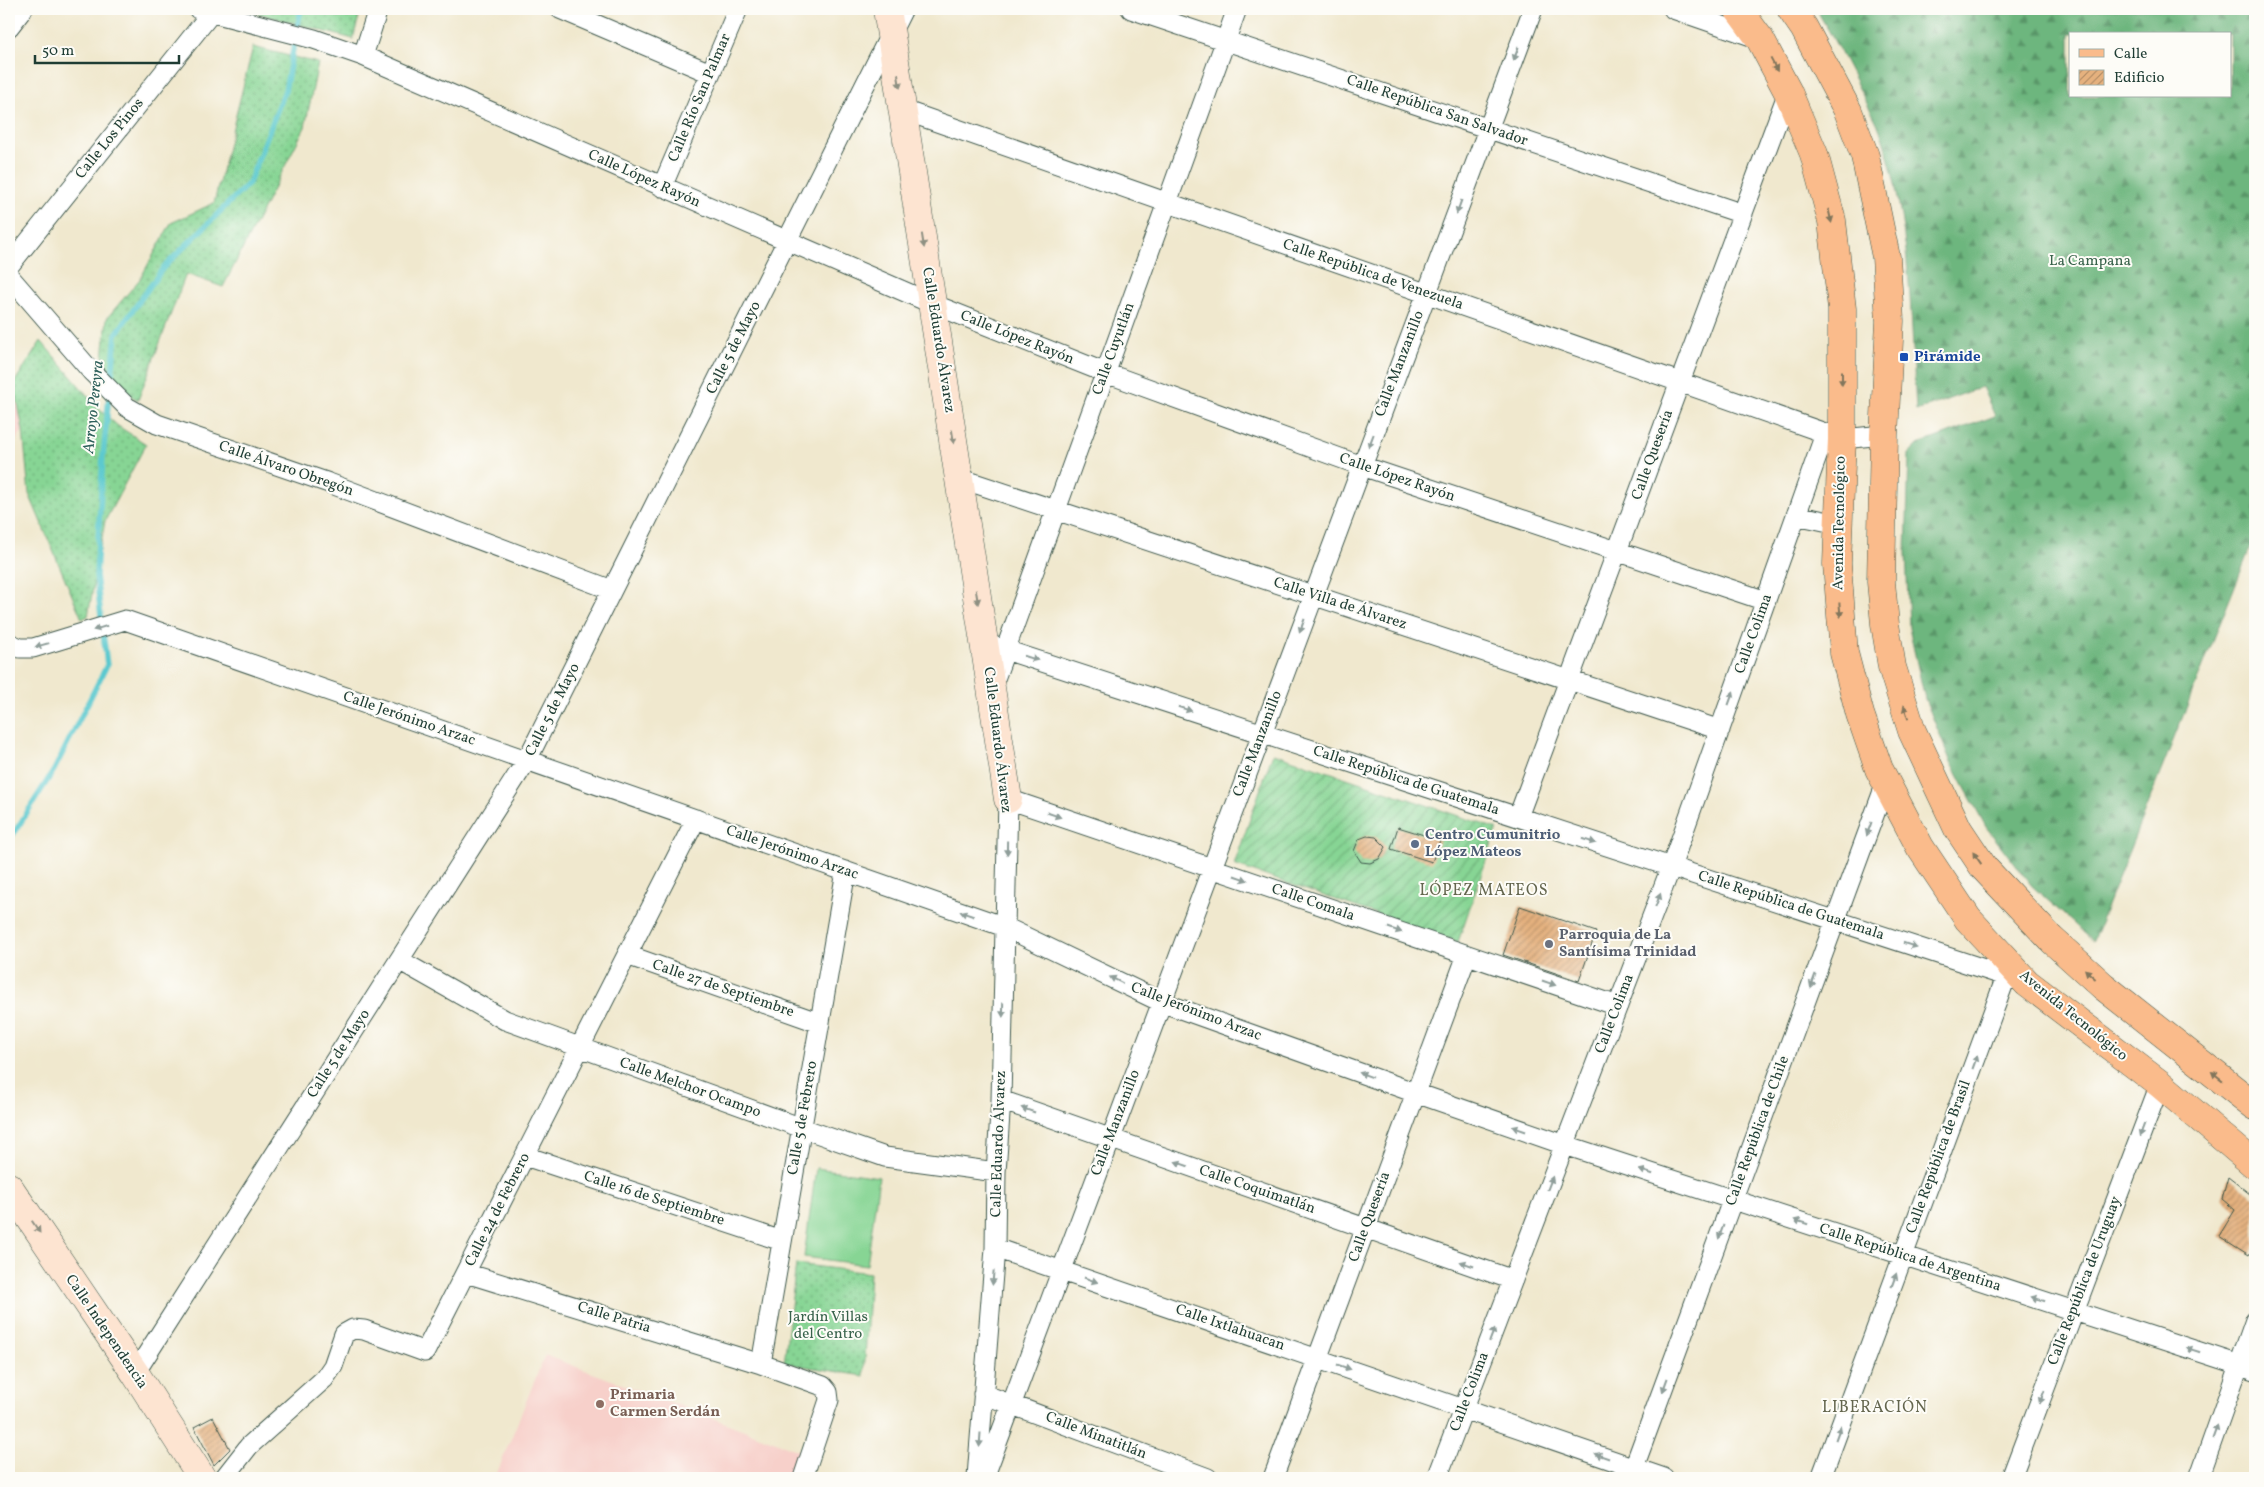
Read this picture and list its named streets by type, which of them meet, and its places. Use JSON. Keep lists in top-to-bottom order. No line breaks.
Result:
{"streets":{"main road":["Avenida Tecnológico"],"street":["Calle Río San Palmar","Calle República San Salvador","Calle Los Pinos","Calle López Rayón","Calle República de Venezuela","Calle Eduardo Álvarez","Calle 5 de Mayo","Calle Cuyutlán","Calle Manzanillo","Calle Quesería","Calle Álvaro Obregón","Calle Villa de Álvarez","Calle Colima","Calle Jerónimo Arzac","Calle República de Guatemala","Calle Comala","Calle 27 de Septiembre","Calle Melchor Ocampo","Calle 5 de Febrero","Calle República de Chile","Calle República de Brasil","Calle Coquimatlán","Calle 16 de Septiembre","Calle 24 de Febrero","Calle República de Argentina","Calle República de Uruguay","Calle Patria","Calle Ixtlahuacan","Calle Independencia","Calle Minatitlán"]},"crossings":[["Calle Río San Palmar","Calle López Rayón"],["Calle República San Salvador","Calle Cuyutlán"],["Calle República San Salvador","Calle Manzanillo"],["Calle República San Salvador","Calle Quesería"],["Calle Los Pinos","Calle López Rayón"],["Calle López Rayón","Calle Eduardo Álvarez"],["Calle López Rayón","Calle 5 de Mayo"],["Calle López Rayón","Calle Cuyutlán"],["Calle López Rayón","Calle Manzanillo"],["Calle López Rayón","Calle Quesería"],["Calle López Rayón","Calle Colima"],["Calle República de Venezuela","Calle Eduardo Álvarez"],["Calle República de Venezuela","Calle Cuyutlán"],["Calle República de Venezuela","Calle Manzanillo"],["Calle República de Venezuela","Calle Quesería"],["Calle República de Venezuela","Avenida Tecnológico"],["Calle República de Venezuela","Calle Colima"],["Calle Eduardo Álvarez","Calle 5 de Mayo"],["Calle Eduardo Álvarez","Calle Cuyutlán"],["Calle Eduardo Álvarez","Calle Villa de Álvarez"],["Calle Eduardo Álvarez","Calle Jerónimo Arzac"],["Calle Eduardo Álvarez","Calle República de Guatemala"],["Calle Eduardo Álvarez","Calle Comala"],["Calle Eduardo Álvarez","Calle Melchor Ocampo"],["Calle Eduardo Álvarez","Calle Coquimatlán"],["Calle Eduardo Álvarez","Calle Ixtlahuacan"],["Calle Eduardo Álvarez","Calle Minatitlán"],["Calle 5 de Mayo","Calle Álvaro Obregón"],["Calle 5 de Mayo","Calle Jerónimo Arzac"],["Calle 5 de Mayo","Calle Melchor Ocampo"],["Calle 5 de Mayo","Calle Independencia"],["Calle Cuyutlán","Calle Villa de Álvarez"],["Calle Cuyutlán","Calle República de Guatemala"],["Calle Manzanillo","Calle Villa de Álvarez"],["Calle Manzanillo","Calle Jerónimo Arzac"],["Calle Manzanillo","Calle República de Guatemala"],["Calle Manzanillo","Calle Comala"],["Calle Manzanillo","Calle Coquimatlán"],["Calle Manzanillo","Calle Ixtlahuacan"],["Calle Manzanillo","Calle Minatitlán"],["Calle Quesería","Avenida Tecnológico"],["Calle Quesería","Calle Villa de Álvarez"],["Calle Quesería","Calle Jerónimo Arzac"],["Calle Quesería","Calle República de Guatemala"],["Calle Quesería","Calle Comala"],["Calle Quesería","Calle Coquimatlán"],["Calle Quesería","Calle Ixtlahuacan"],["Avenida Tecnológico","Calle Colima"],["Avenida Tecnológico","Calle República de Guatemala"],["Avenida Tecnológico","Calle República de Chile"],["Avenida Tecnológico","Calle República de Brasil"],["Avenida Tecnológico","Calle República de Uruguay"],["Calle Villa de Álvarez","Calle Colima"],["Calle Colima","Calle Jerónimo Arzac"],["Calle Colima","Calle República de Guatemala"],["Calle Colima","Calle Comala"],["Calle Colima","Calle Coquimatlán"],["Calle Colima","Calle República de Argentina"],["Calle Colima","Calle Ixtlahuacan"],["Calle Jerónimo Arzac","Calle 5 de Febrero"],["Calle Jerónimo Arzac","Calle 24 de Febrero"],["Calle Jerónimo Arzac","Calle República de Argentina"],["Calle República de Guatemala","Calle República de Chile"],["Calle República de Guatemala","Calle República de Brasil"],["Calle 27 de Septiembre","Calle 5 de Febrero"],["Calle 27 de Septiembre","Calle 24 de Febrero"],["Calle Melchor Ocampo","Calle 5 de Febrero"],["Calle Melchor Ocampo","Calle 24 de Febrero"],["Calle 5 de Febrero","Calle 16 de Septiembre"],["Calle 5 de Febrero","Calle Patria"],["Calle República de Chile","Calle República de Argentina"],["Calle República de Chile","Calle Ixtlahuacan"],["Calle República de Brasil","Calle República de Argentina"],["Calle 16 de Septiembre","Calle 24 de Febrero"],["Calle 24 de Febrero","Calle Patria"],["Calle República de Argentina","Calle República de Uruguay"]],"one_way":["Calle Eduardo Álvarez","Calle Manzanillo","Calle Colima","Calle Jerónimo Arzac","Calle República de Guatemala","Calle Comala","Calle República de Chile","Calle República de Brasil","Calle Coquimatlán","Calle República de Argentina","Calle República de Uruguay","Calle Independencia"],"districts":["LÓPEZ MATEOS","LIBERACIÓN"],"water":["Arroyo Pereyra"],"parks":["La Campana","Jardín Villas del Centro"],"places":{"transit":["Pirámide"],"other":["Centro Cumunitrio López Mateos","Parroquia de La Santísima Trinidad","Primaria Carmen Serdán"]},"legend":["Calle","Edificio"],"scale_bar":"50 m"}
